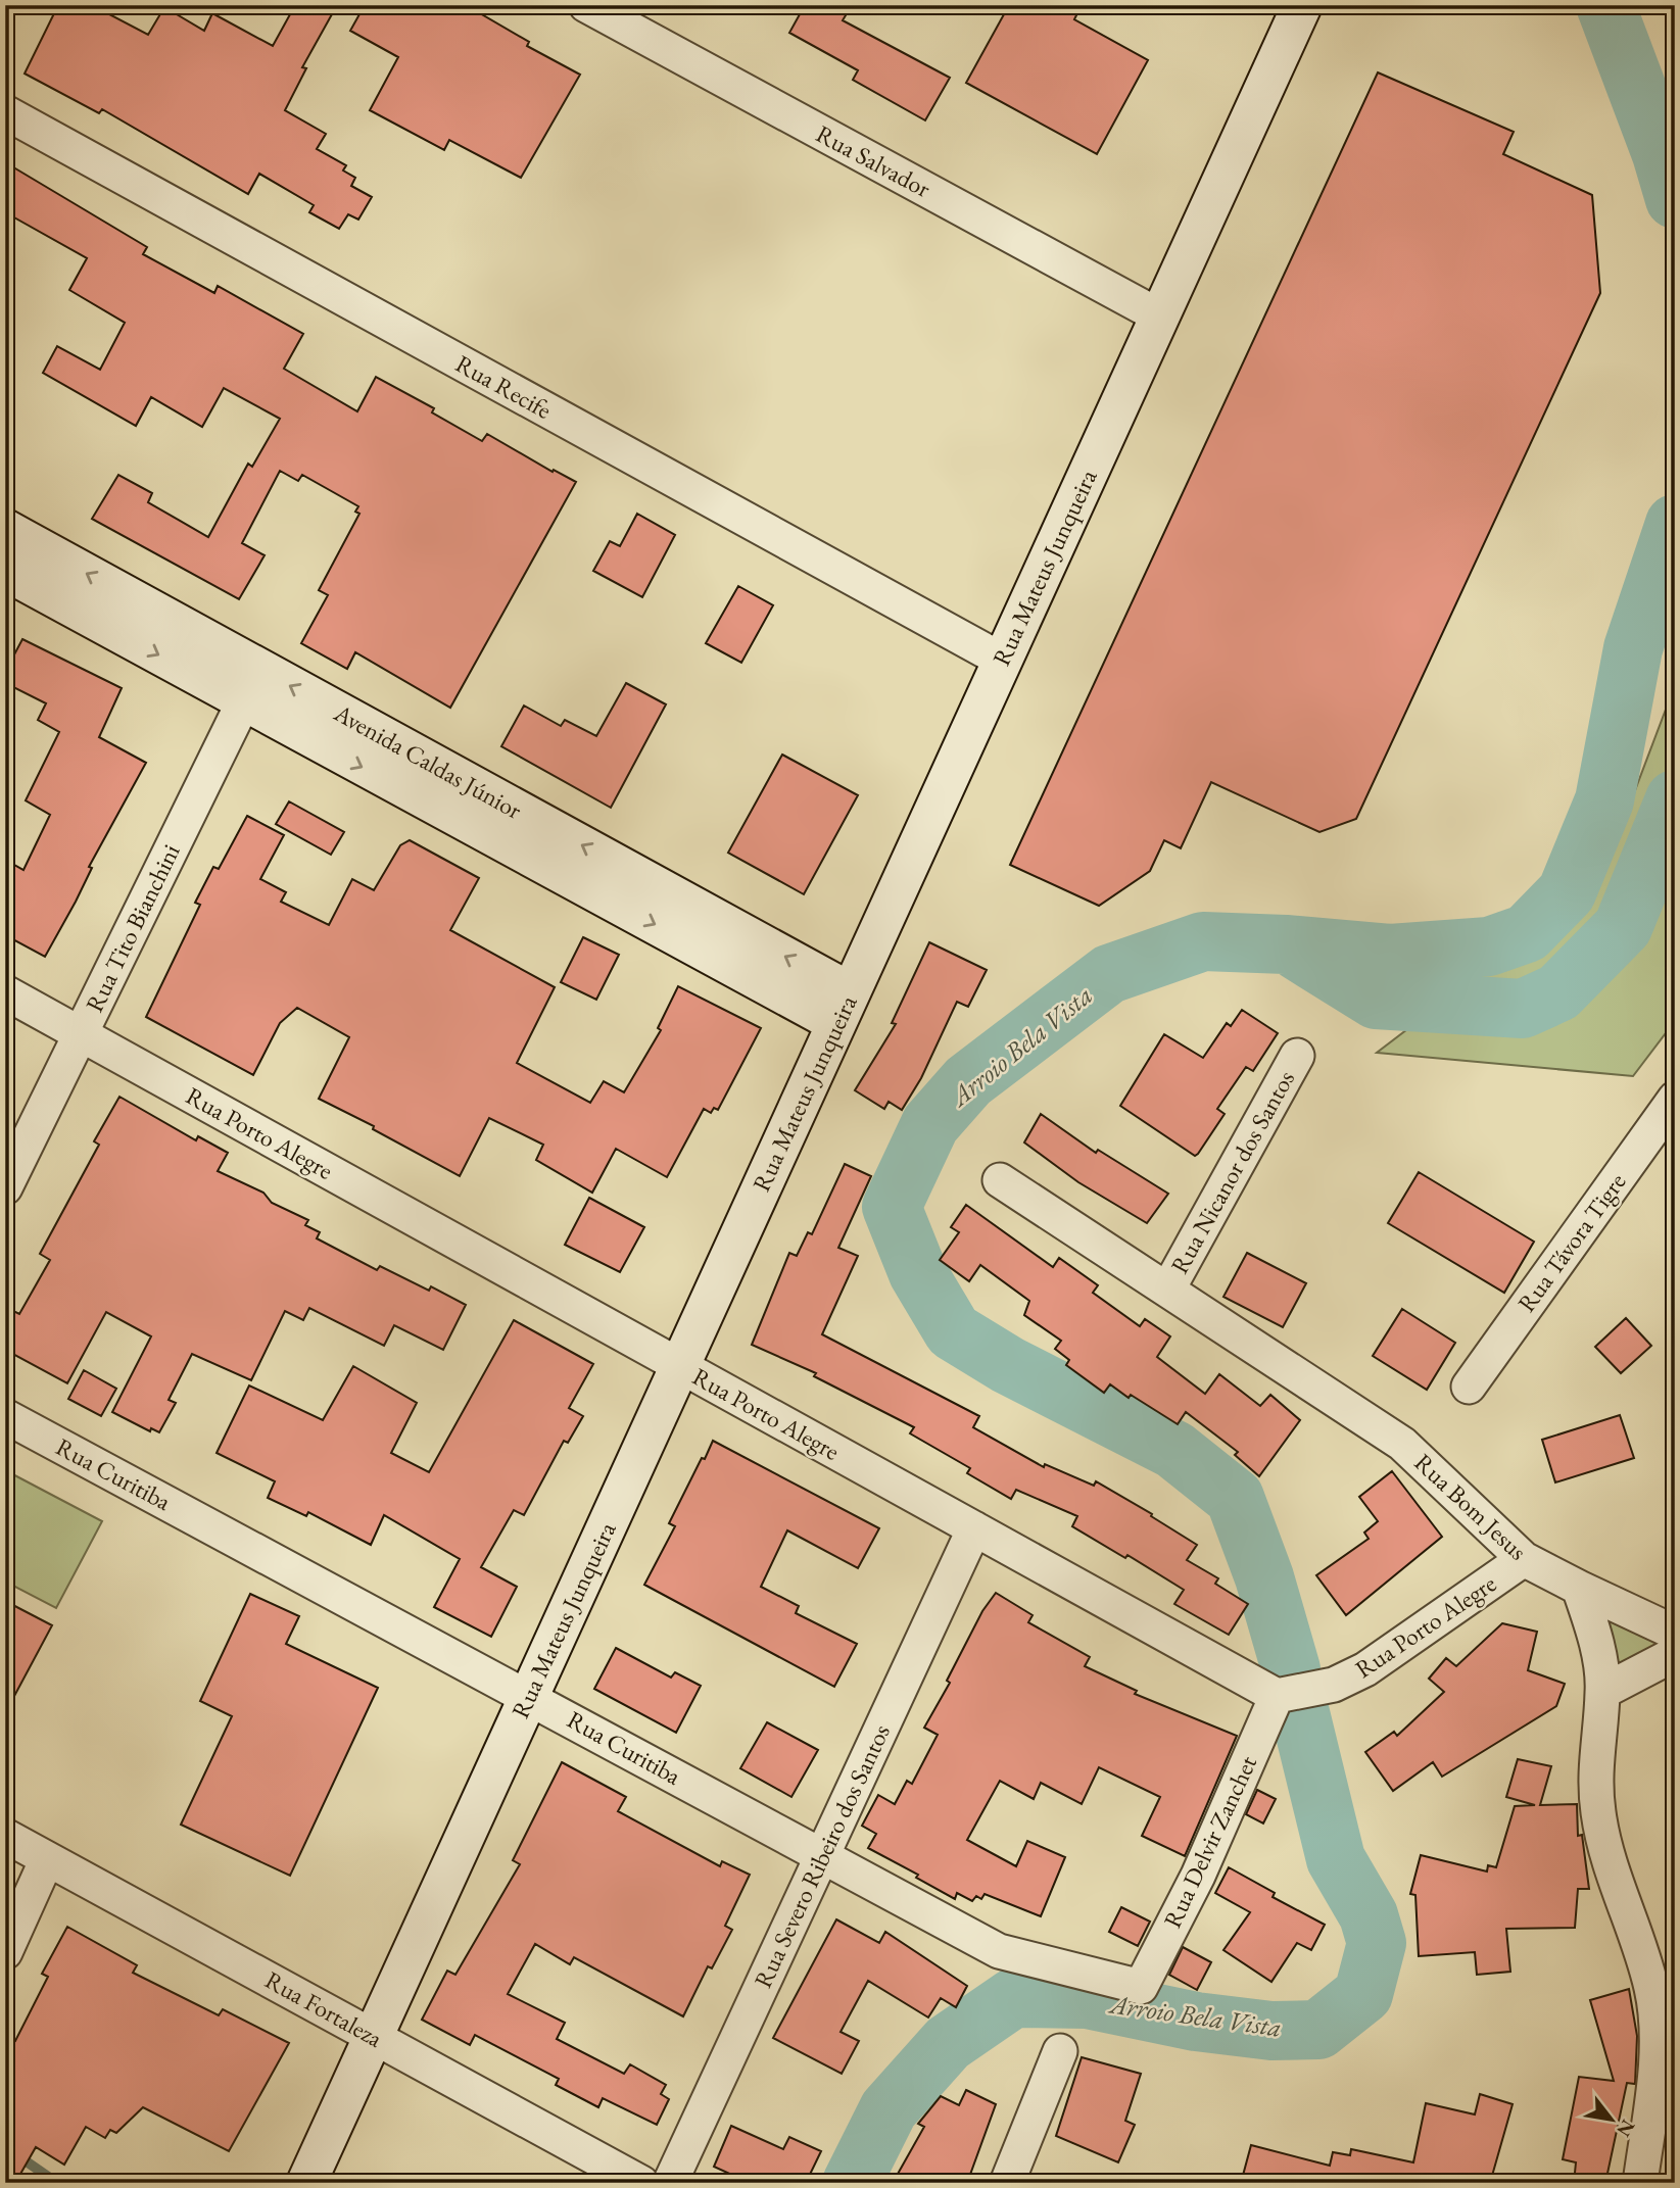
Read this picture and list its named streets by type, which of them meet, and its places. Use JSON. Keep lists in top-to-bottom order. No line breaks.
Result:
{"streets":{"main road":["Rua Mateus Junqueira","Avenida Caldas Júnior"],"street":["Rua Salvador","Rua Recife","Rua Tito Bianchini","Rua Porto Alegre","Rua Nicanor dos Santos","Rua Távora Tigre","Rua Curitiba","Rua Bom Jesus","Rua Delvir Zanchet","Rua Severo Ribeiro dos Santos","Rua Fortaleza"]},"crossings":[["Rua Salvador","Rua Mateus Junqueira"],["Rua Recife","Rua Mateus Junqueira"],["Rua Mateus Junqueira","Avenida Caldas Júnior"],["Rua Mateus Junqueira","Rua Porto Alegre"],["Rua Mateus Junqueira","Rua Curitiba"],["Rua Mateus Junqueira","Rua Fortaleza"],["Avenida Caldas Júnior","Rua Tito Bianchini"],["Rua Tito Bianchini","Rua Porto Alegre"],["Rua Porto Alegre","Rua Bom Jesus"],["Rua Porto Alegre","Rua Delvir Zanchet"],["Rua Porto Alegre","Rua Severo Ribeiro dos Santos"],["Rua Nicanor dos Santos","Rua Bom Jesus"],["Rua Curitiba","Rua Delvir Zanchet"],["Rua Curitiba","Rua Severo Ribeiro dos Santos"]],"water":["Arroio Bela Vista"],"north":"bottom right"}
